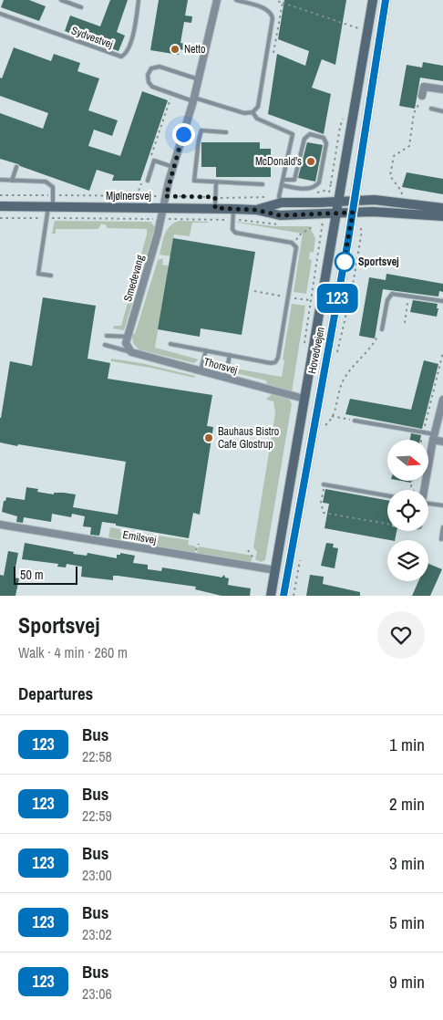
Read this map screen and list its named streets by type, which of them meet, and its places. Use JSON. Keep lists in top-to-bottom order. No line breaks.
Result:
{"streets":{"main road":["Mjølnersvej","Hovedvejen"],"street":["Smedevang","Thorsvej","Emilsvej"],"lane":["Sydvestvej"]},"crossings":[["Mjølnersvej","Smedevang"],["Mjølnersvej","Hovedvejen"],["Smedevang","Thorsvej"],["Hovedvejen","Thorsvej"],["Hovedvejen","Emilsvej"]],"places":["Netto","McDonald's","Sportsvej","Bauhaus Bistro Cafe Glostrup"],"lines":["bus line 123"],"scale_bar":"50 m","north":"right","page":{"on_map":"123","scale":"50 m","heading":[["Sportsvej","Walk · 4 min · 260 m"],"Departures"],"list":[{"mark":"123","name":"Bus","note":"22:58","value":"1 min"},{"mark":"123","name":"Bus","note":"22:59","value":"2 min"},{"mark":"123","name":"Bus","note":"23:00","value":"3 min"},{"mark":"123","name":"Bus","note":"23:02","value":"5 min"},{"mark":"123","name":"Bus","note":"23:06","value":"9 min"}]}}
